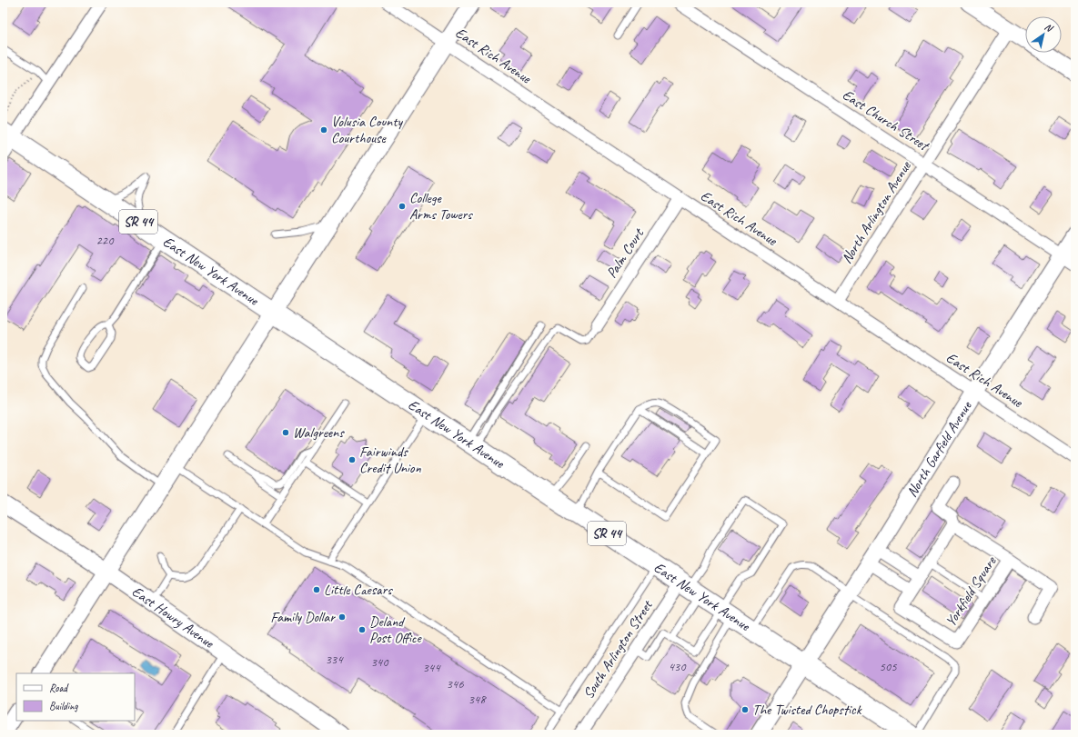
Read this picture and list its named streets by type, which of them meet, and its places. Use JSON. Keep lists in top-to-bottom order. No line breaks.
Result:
{"streets":{"main road":["SR 44","East New York Avenue"],"street":["East Rich Avenue","East Church Street","North Arlington Avenue","Palm Court","North Garfield Avenue","Yorkfield Square","East Howry Avenue","South Arlington Street"]},"crossings":[["East Rich Avenue","North Arlington Avenue"],["East Rich Avenue","Palm Court"],["East Rich Avenue","North Garfield Avenue"],["East Church Street","North Arlington Avenue"],["East Church Street","North Garfield Avenue"],["East New York Avenue","North Garfield Avenue"],["East New York Avenue","South Arlington Street"]],"places":["Volusia County Courthouse","College Arms Towers","Walgreens","Fairwinds Credit Union","Little Caesars","Family Dollar","Deland Post Office","The Twisted Chopstick"],"house_numbers":["220","334","340","430","505","344","346","348"],"legend":["Road","Building"],"north":"top right"}
